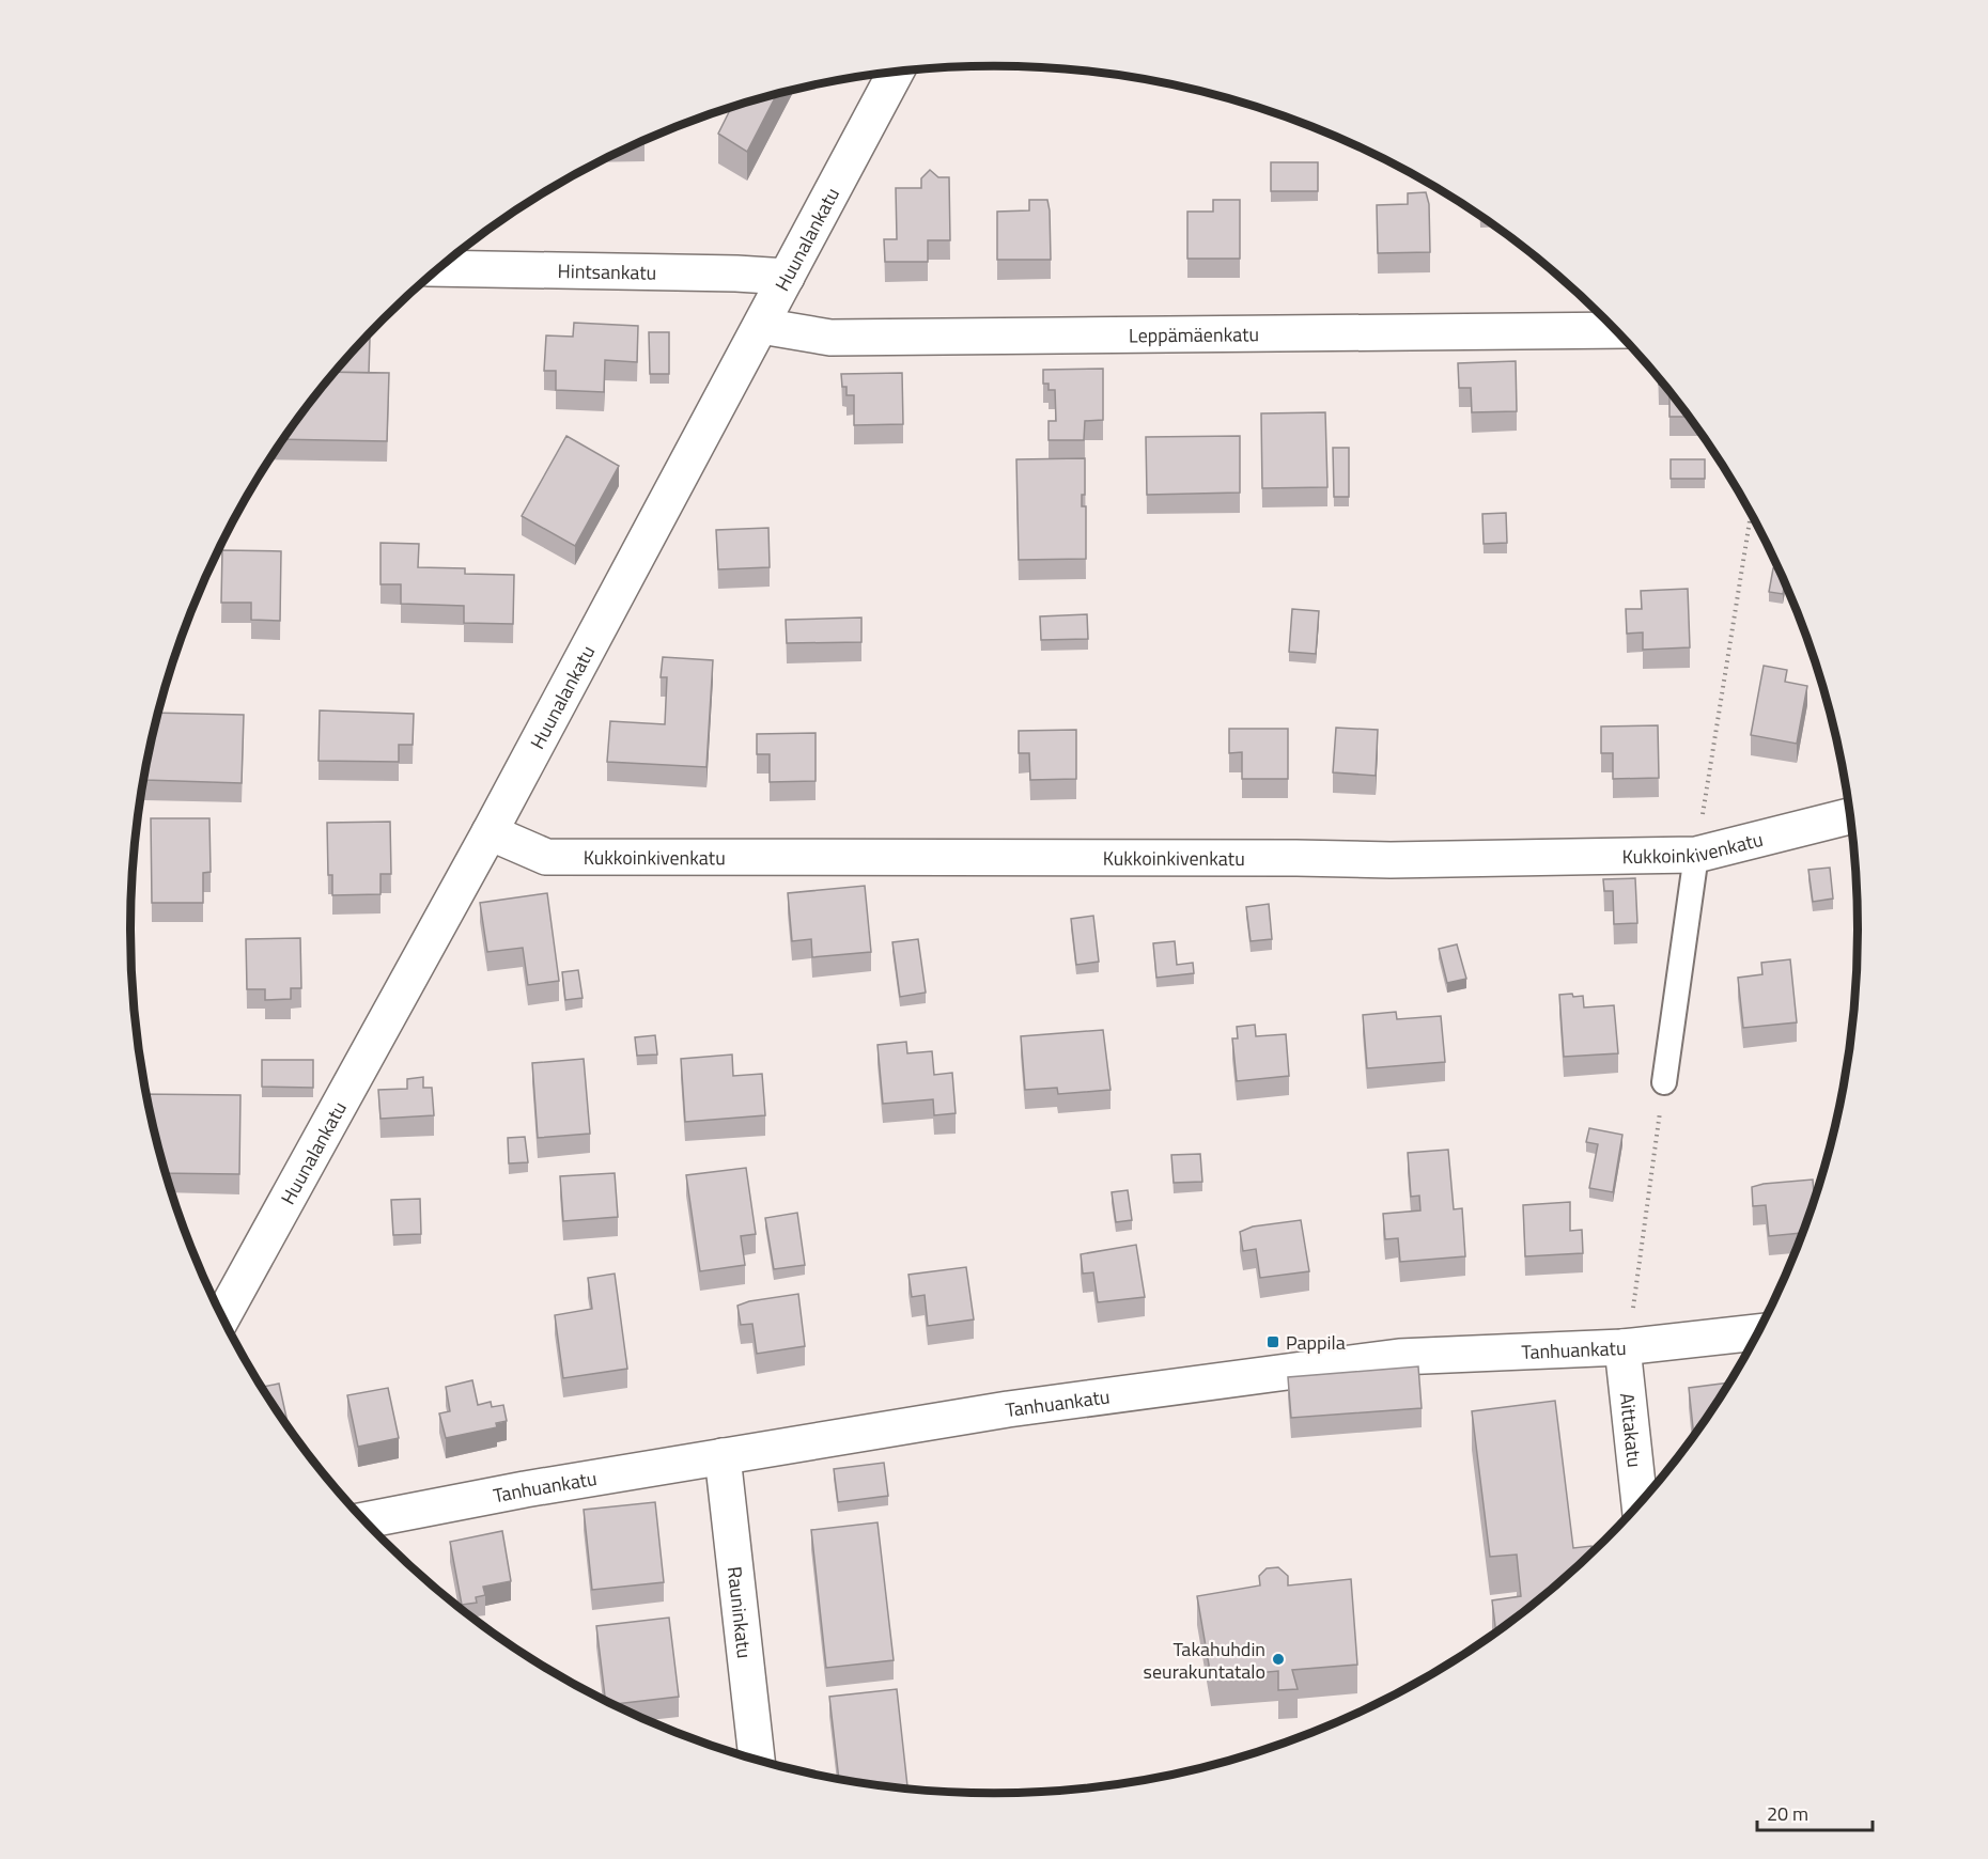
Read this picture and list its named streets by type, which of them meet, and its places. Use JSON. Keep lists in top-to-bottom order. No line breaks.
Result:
{"streets":{"street":["Huunalankatu","Hintsankatu","Leppämäenkatu","Kukkoinkivenkatu","Tanhuankatu","Aittakatu","Rauninkatu"]},"crossings":[["Huunalankatu","Hintsankatu"],["Huunalankatu","Leppämäenkatu"],["Huunalankatu","Kukkoinkivenkatu"],["Tanhuankatu","Aittakatu"],["Tanhuankatu","Rauninkatu"]],"places":{"transit":["Pappila"],"other":["Takahuhdin seurakuntatalo"]},"scale_bar":"20 m"}
